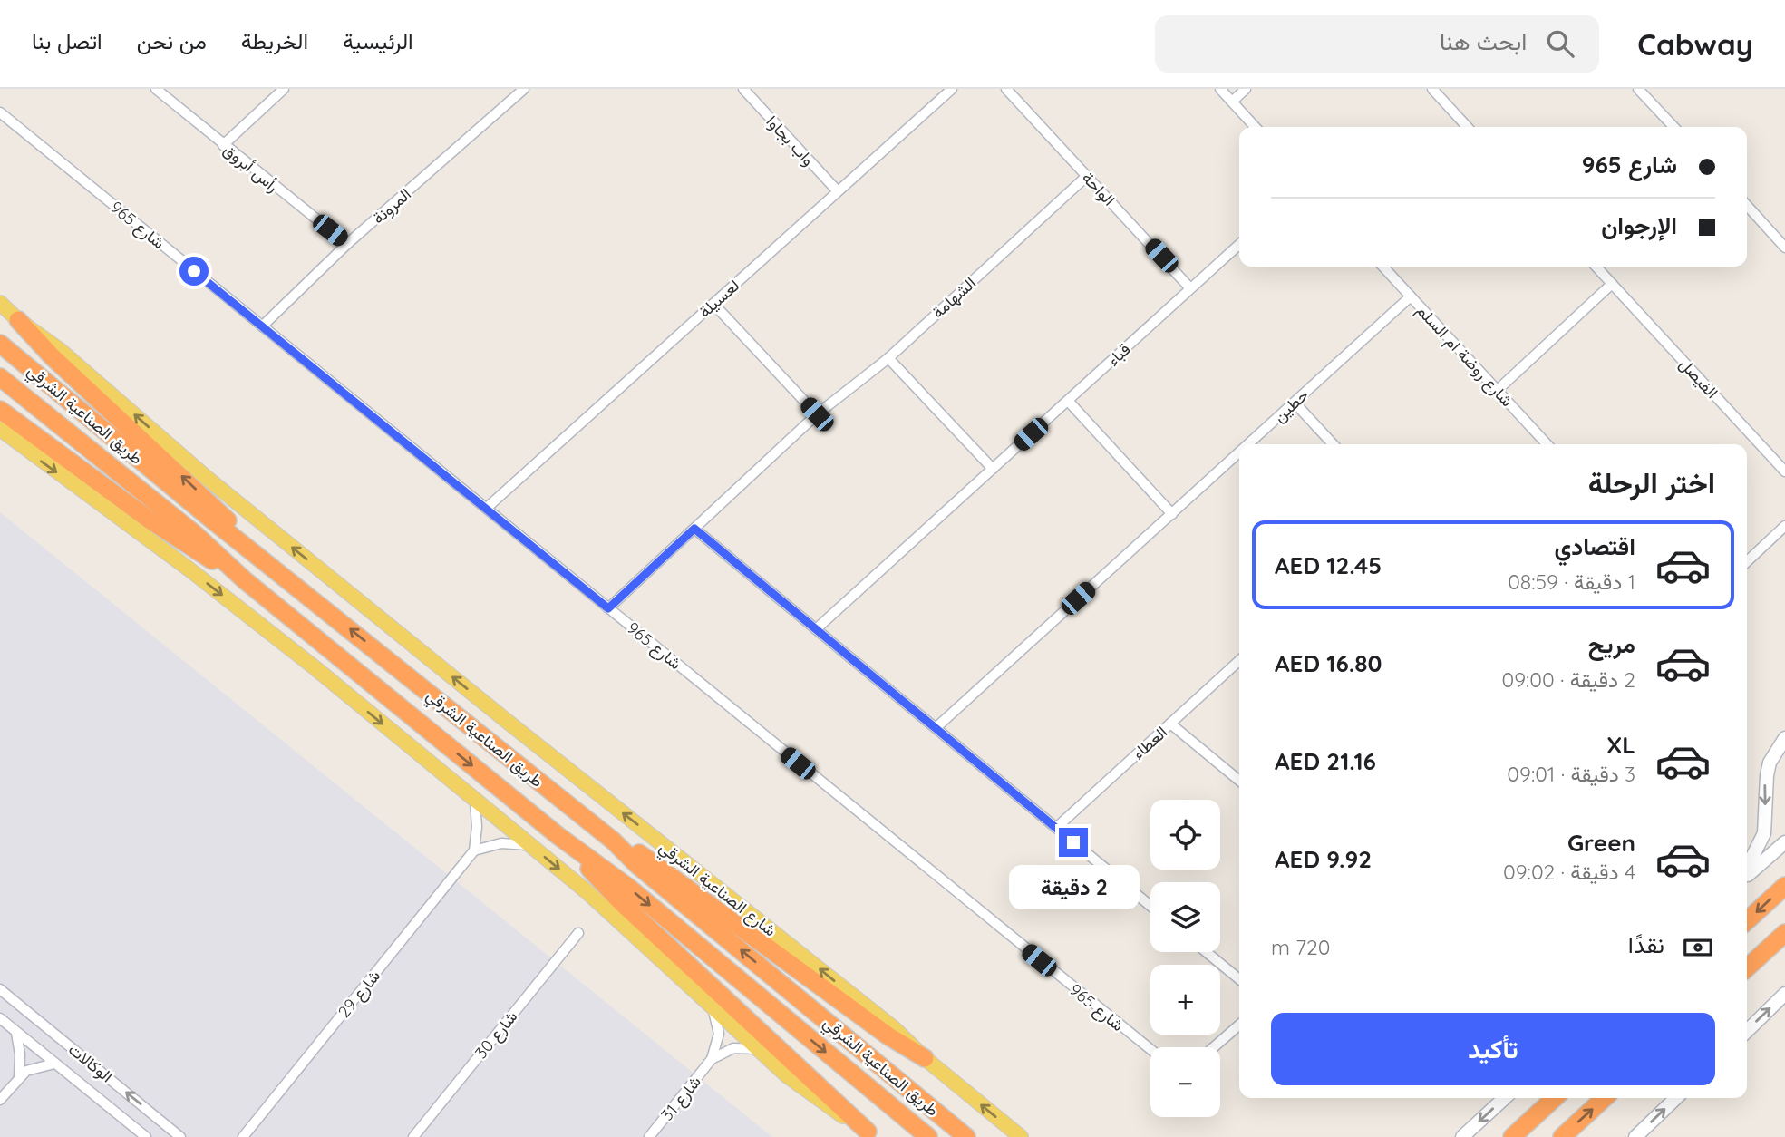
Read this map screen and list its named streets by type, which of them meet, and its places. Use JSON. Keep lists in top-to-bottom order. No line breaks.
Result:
{"streets":{"highway":["طريق الصناعية الشرقي"],"main road":["شارع الصناعية الشرقي"],"street":["واب بجاوا","رأس أبروق","الواحة","المرونة","شارع 965","الشهامة","لعسيلة","قباء","شارع روضة ام السلم","الفيصل","حطين","العطاء","شارع 29","شارع 30","الوكالات","شارع 31"]},"crossings":[["واب بجاوا","لعسيلة"],["رأس أبروق","المرونة"],["الواحة","الشهامة"],["الواحة","قباء"],["المرونة","شارع 965"],["شارع 965","الشهامة"],["شارع 965","لعسيلة"],["شارع روضة ام السلم","حطين"],["طريق الصناعية الشرقي","شارع الصناعية الشرقي"]],"page":{"header":"Cabway","search":"ابحث هنا","nav":["الرئيسية","الخريطة","من نحن","اتصل بنا"],"banner":["شارع 965","الإرجوان"],"heading":"اختر الرحلة","list":[{"name":"اقتصادي","note":"1 دقيقة · 08:59","value":"AED 12.45"},{"name":"مريح","note":"2 دقيقة · 09:00","value":"AED 16.80"},{"name":"XL","note":"3 دقيقة · 09:01","value":"AED 21.16"},{"name":"Green","note":"4 دقيقة · 09:02","value":"AED 9.92"}],"map_buttons":["+","−"],"bubble":"2 دقيقة","pay":["نقدًا","720 m"],"buttons":"تأكيد"}}
